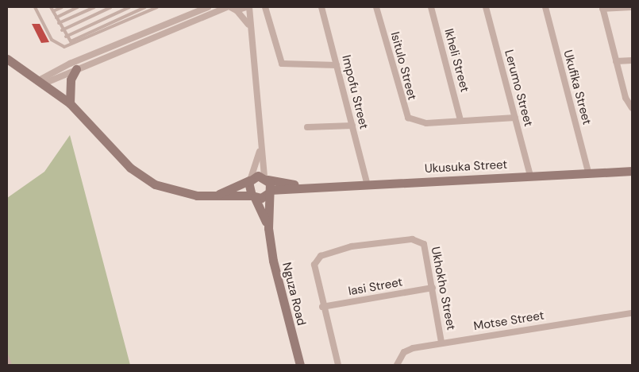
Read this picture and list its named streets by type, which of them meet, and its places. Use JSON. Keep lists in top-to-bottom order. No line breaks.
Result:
{"streets":{"street":["Ikheli Street","Isitulo Street","Ukufika Street","Lerumo Street","Impofu Street","Ukusuka Street","Iasi Street","Ukhokho Street","Nguza Road","Motse Street"]},"crossings":[["Ikheli Street","Isitulo Street"],["Isitulo Street","Lerumo Street"],["Ukufika Street","Ukusuka Street"],["Lerumo Street","Ukusuka Street"],["Impofu Street","Ukusuka Street"],["Ukusuka Street","Nguza Road"],["Iasi Street","Ukhokho Street"],["Ukhokho Street","Motse Street"]]}
